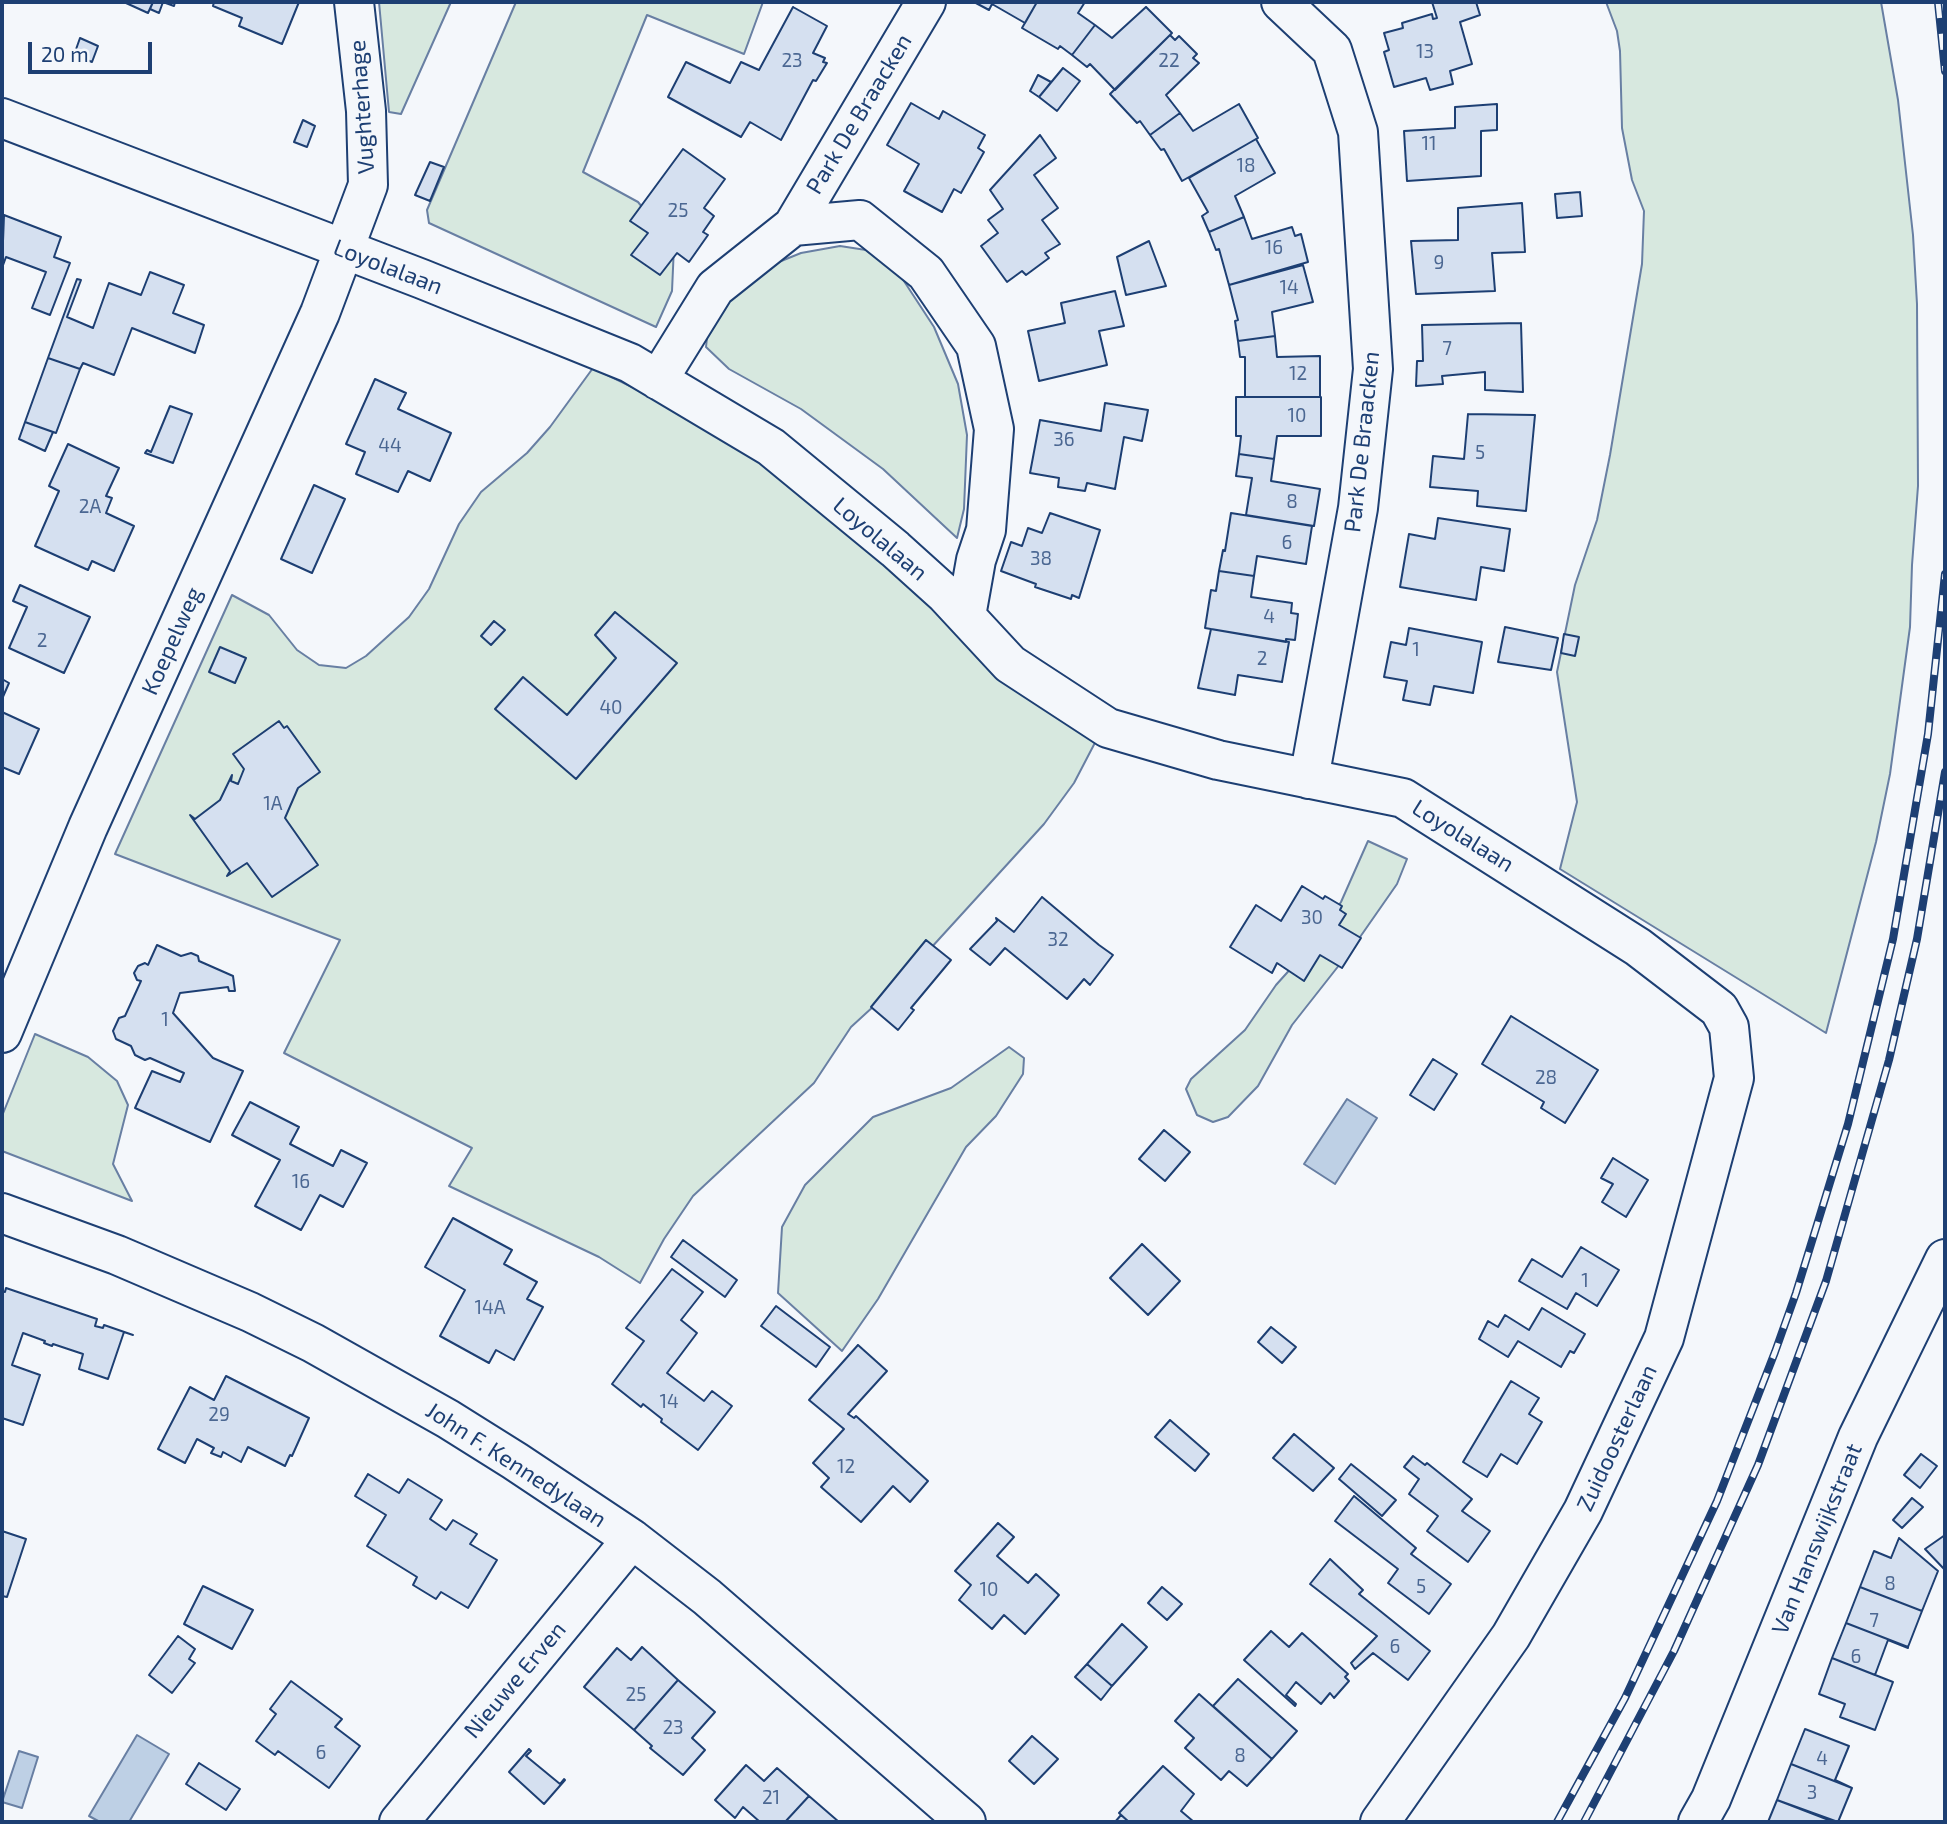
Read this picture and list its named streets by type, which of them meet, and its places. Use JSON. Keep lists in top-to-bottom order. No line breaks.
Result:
{"streets":{"street":["Vughterhage","Park De Braacken","Loyolalaan","Koepelweg","Zuidoosterlaan","John F. Kennedylaan","Van Hanswijkstraat","Nieuwe Erven"]},"crossings":[["Vughterhage","Loyolalaan"],["Vughterhage","Koepelweg"],["Park De Braacken","Loyolalaan"],["Loyolalaan","Koepelweg"],["Loyolalaan","Zuidoosterlaan"],["John F. Kennedylaan","Nieuwe Erven"]],"house_numbers":["13","23","22","11","18","25","16","9","14","7","12","10","36","44","5","8","2A","6","38","4","2","1","2","40","1A","30","32","1","28","16","1","14A","14","29","12","8","5","10","7","6","6","25","23","6","8","4","3","21"],"scale_bar":"20 m"}
